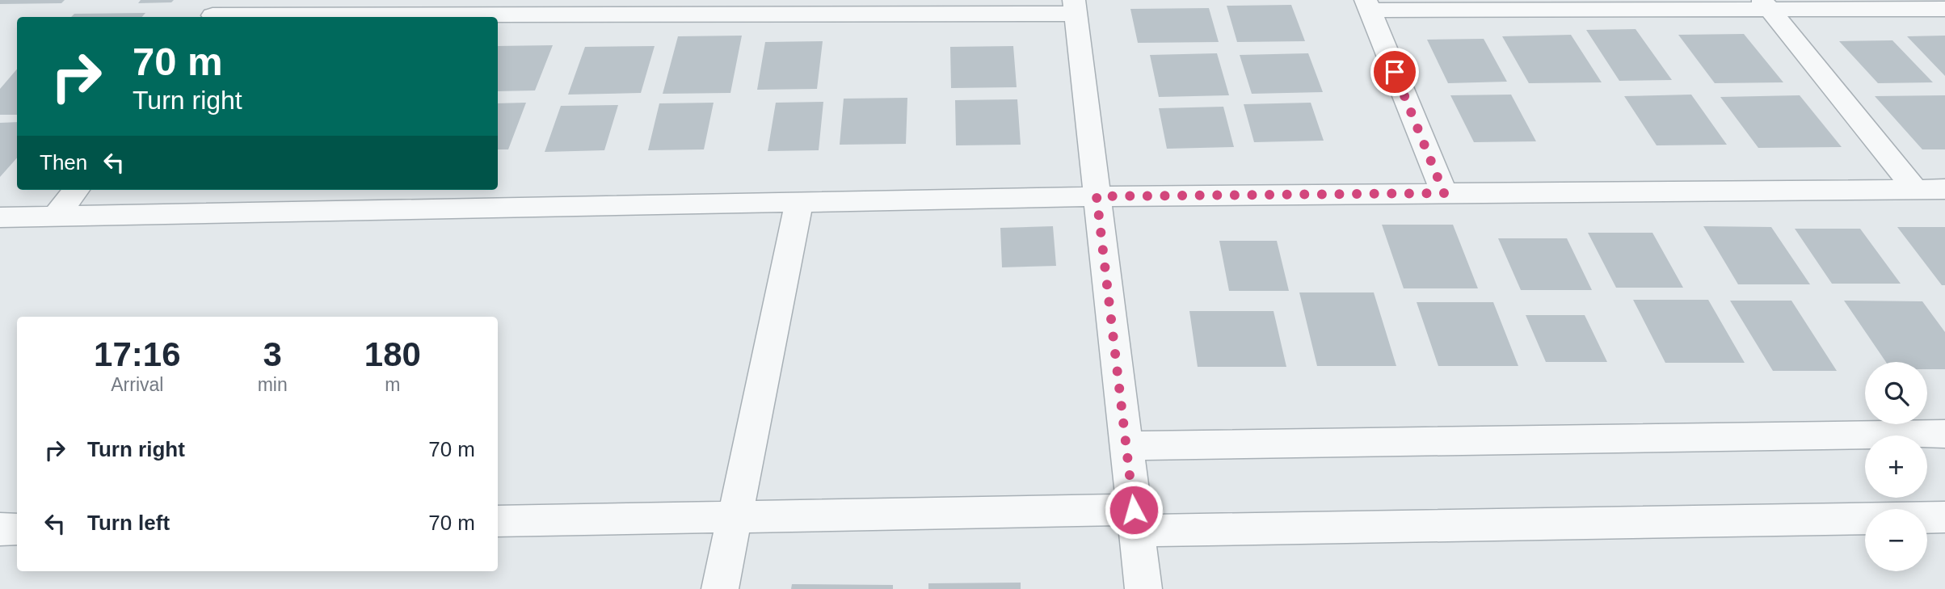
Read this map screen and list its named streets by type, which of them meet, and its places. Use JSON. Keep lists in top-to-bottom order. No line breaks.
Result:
{"page":{"turn":["70 m","Turn right"],"then":"Then","eta":["17:16","Arrival","3","min","180","m"],"map_buttons":["+","−"],"list":[{"name":"Turn right","value":"70 m"},{"name":"Turn left","value":"70 m"}]}}
